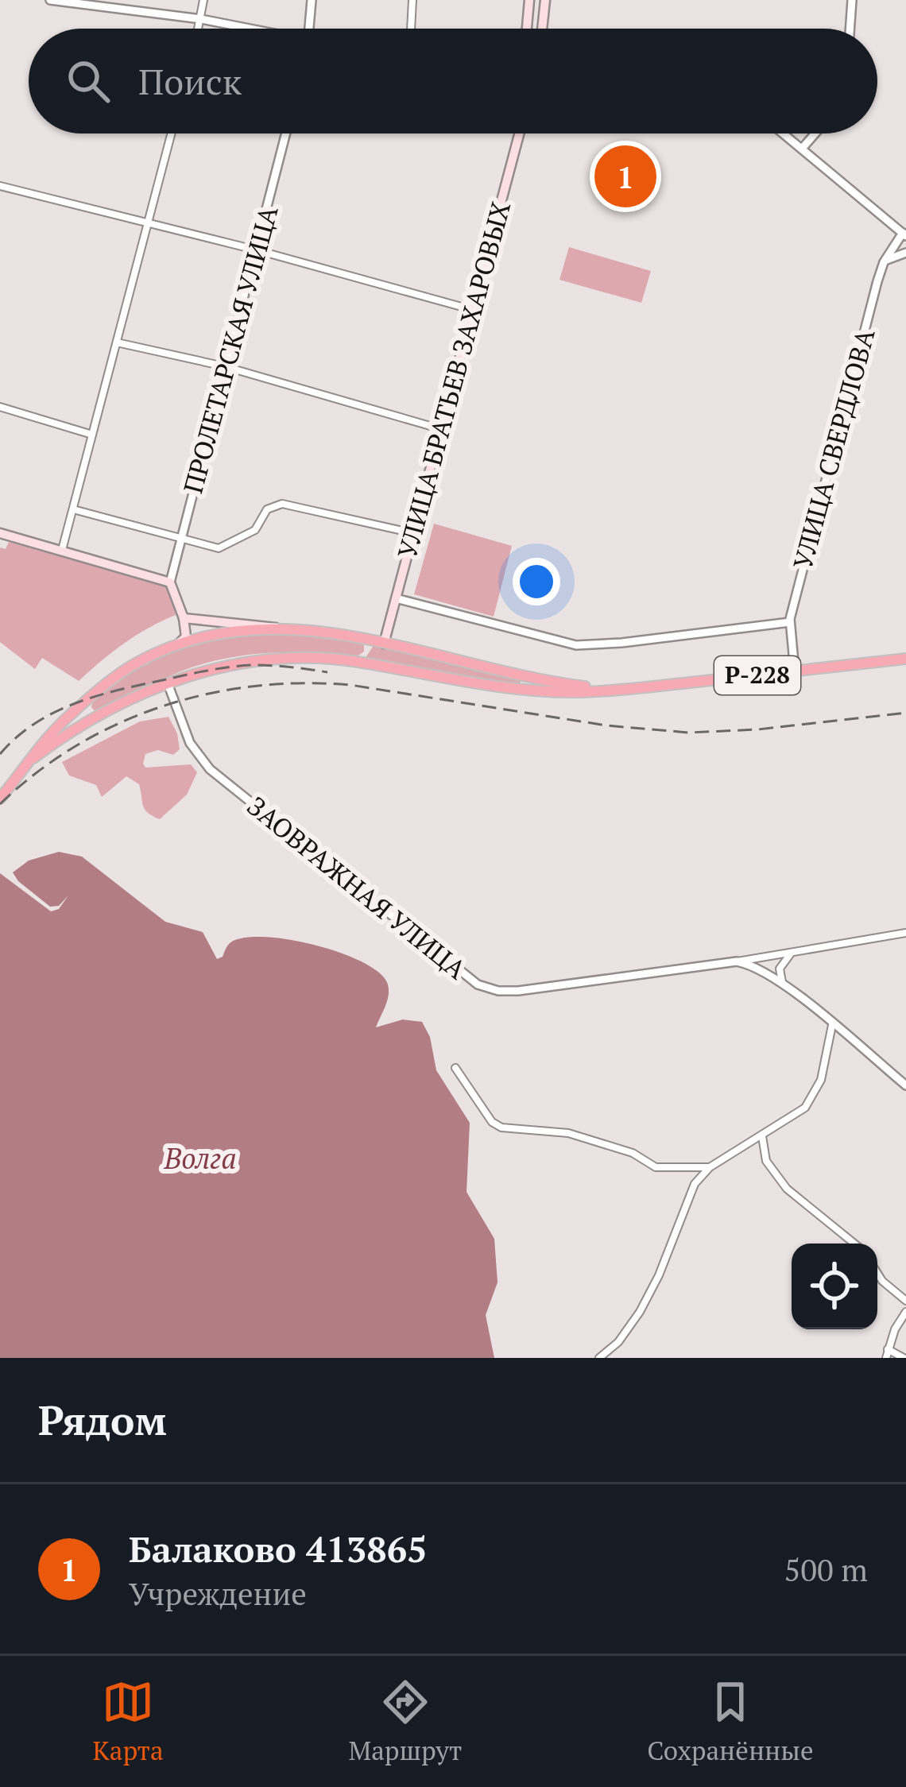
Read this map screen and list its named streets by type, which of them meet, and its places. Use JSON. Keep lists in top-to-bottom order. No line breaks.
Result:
{"streets":{"highway":["Р-228"],"main road":["УЛИЦА БРАТЬЕВ ЗАХАРОВЫХ"],"street":["ПРОЛЕТАРСКАЯ УЛИЦА","УЛИЦА СВЕРДЛОВА","ЗАОВРАЖНАЯ УЛИЦА"]},"crossings":[["УЛИЦА БРАТЬЕВ ЗАХАРОВЫХ","Р-228"],["УЛИЦА СВЕРДЛОВА","Р-228"],["Р-228","ЗАОВРАЖНАЯ УЛИЦА"]],"water":["Волга"],"page":{"search":"Поиск","pins":"1","heading":"Рядом","list":[{"mark":"1","name":"Балаково 413865","note":"Учреждение","value":"500 m"}],"nav":["Карта","Маршрут","Сохранённые"]}}
